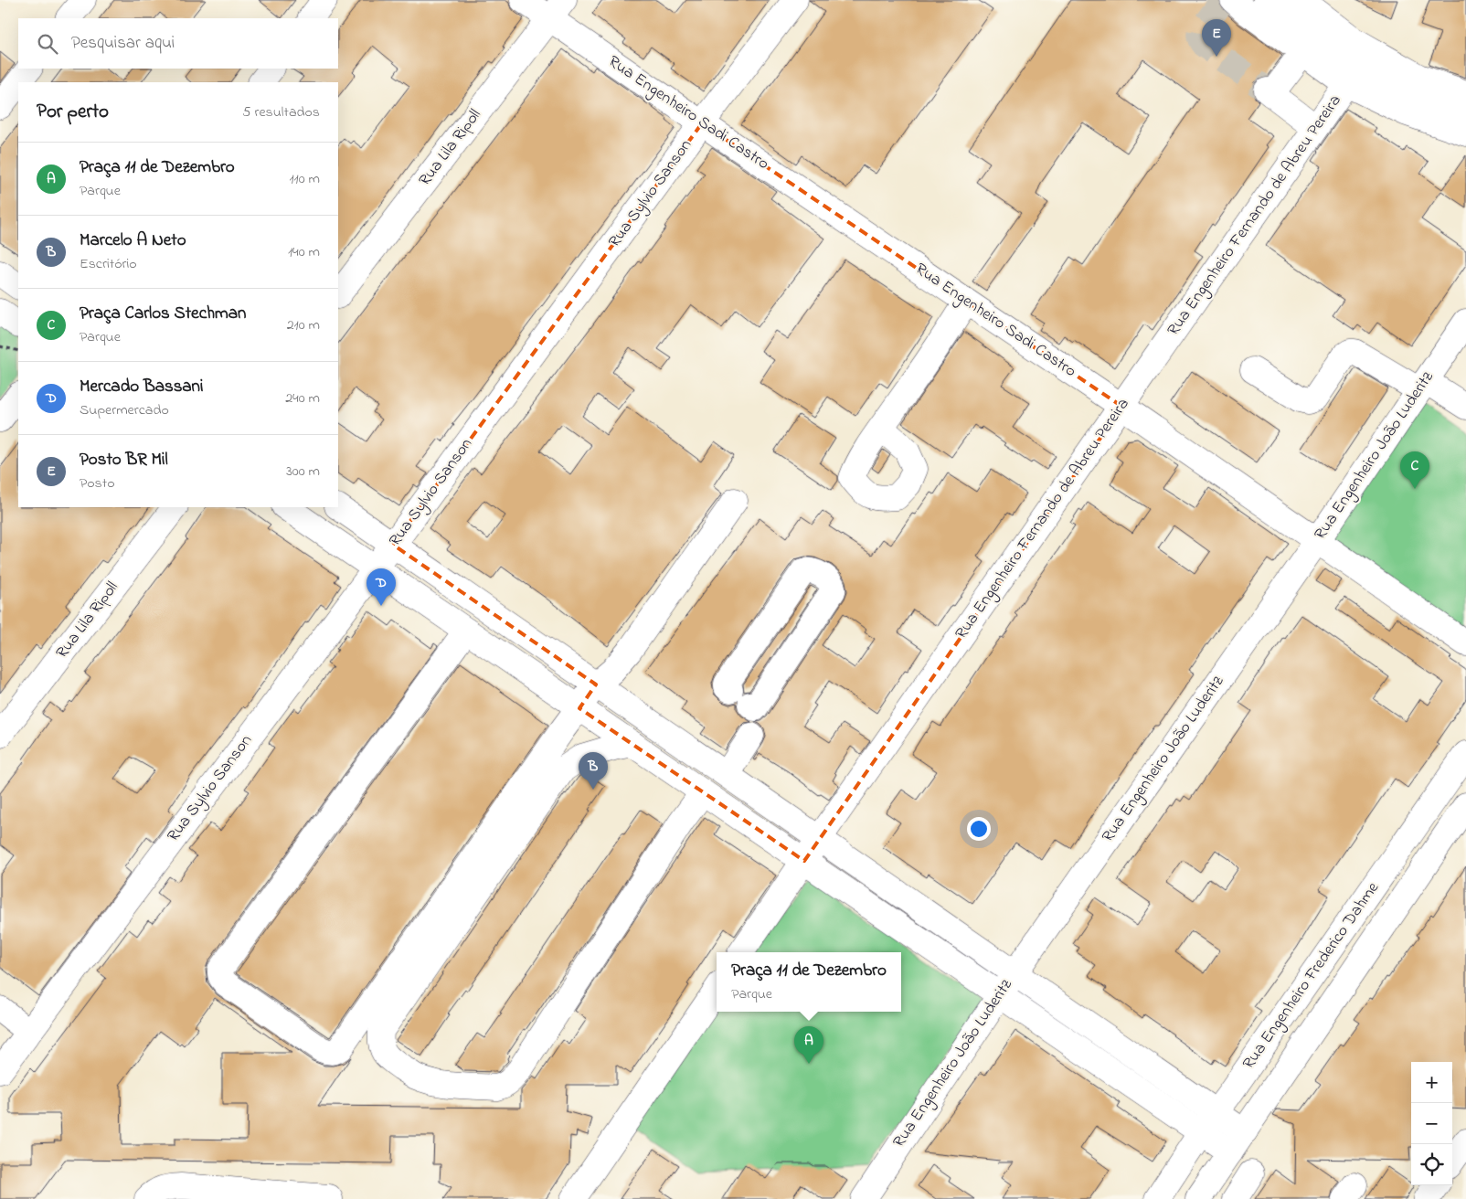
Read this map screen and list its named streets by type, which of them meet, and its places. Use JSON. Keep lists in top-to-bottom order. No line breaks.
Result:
{"streets":{"street":["Rua Engenheiro Sadi Castro","Rua Lila Ripoll","Rua Sylvio Sanson","Rua Engenheiro Fernando de Abreu Pereira","Rua Engenheiro João Luderitz","Rua Engenheiro Frederico Dahme"]},"crossings":[["Rua Engenheiro Sadi Castro","Rua Lila Ripoll"],["Rua Engenheiro Sadi Castro","Rua Sylvio Sanson"],["Rua Engenheiro Sadi Castro","Rua Engenheiro Fernando de Abreu Pereira"],["Rua Engenheiro Sadi Castro","Rua Engenheiro João Luderitz"]],"page":{"search":"Pesquisar aqui","pins":["E","C","D","B","A"],"heading":["Por perto","5 resultados"],"list":[{"mark":"A","name":"Praça 11 de Dezembro","note":"Parque","value":"110 m"},{"mark":"B","name":"Marcelo A Neto","note":"Escritório","value":"140 m"},{"mark":"C","name":"Praça Carlos Stechman","note":"Parque","value":"210 m"},{"mark":"D","name":"Mercado Bassani","note":"Supermercado","value":"240 m"},{"mark":"E","name":"Posto BR Mil","note":"Posto","value":"300 m"}],"popup":["Praça 11 de Dezembro","Parque"],"map_buttons":["+","−"]}}
